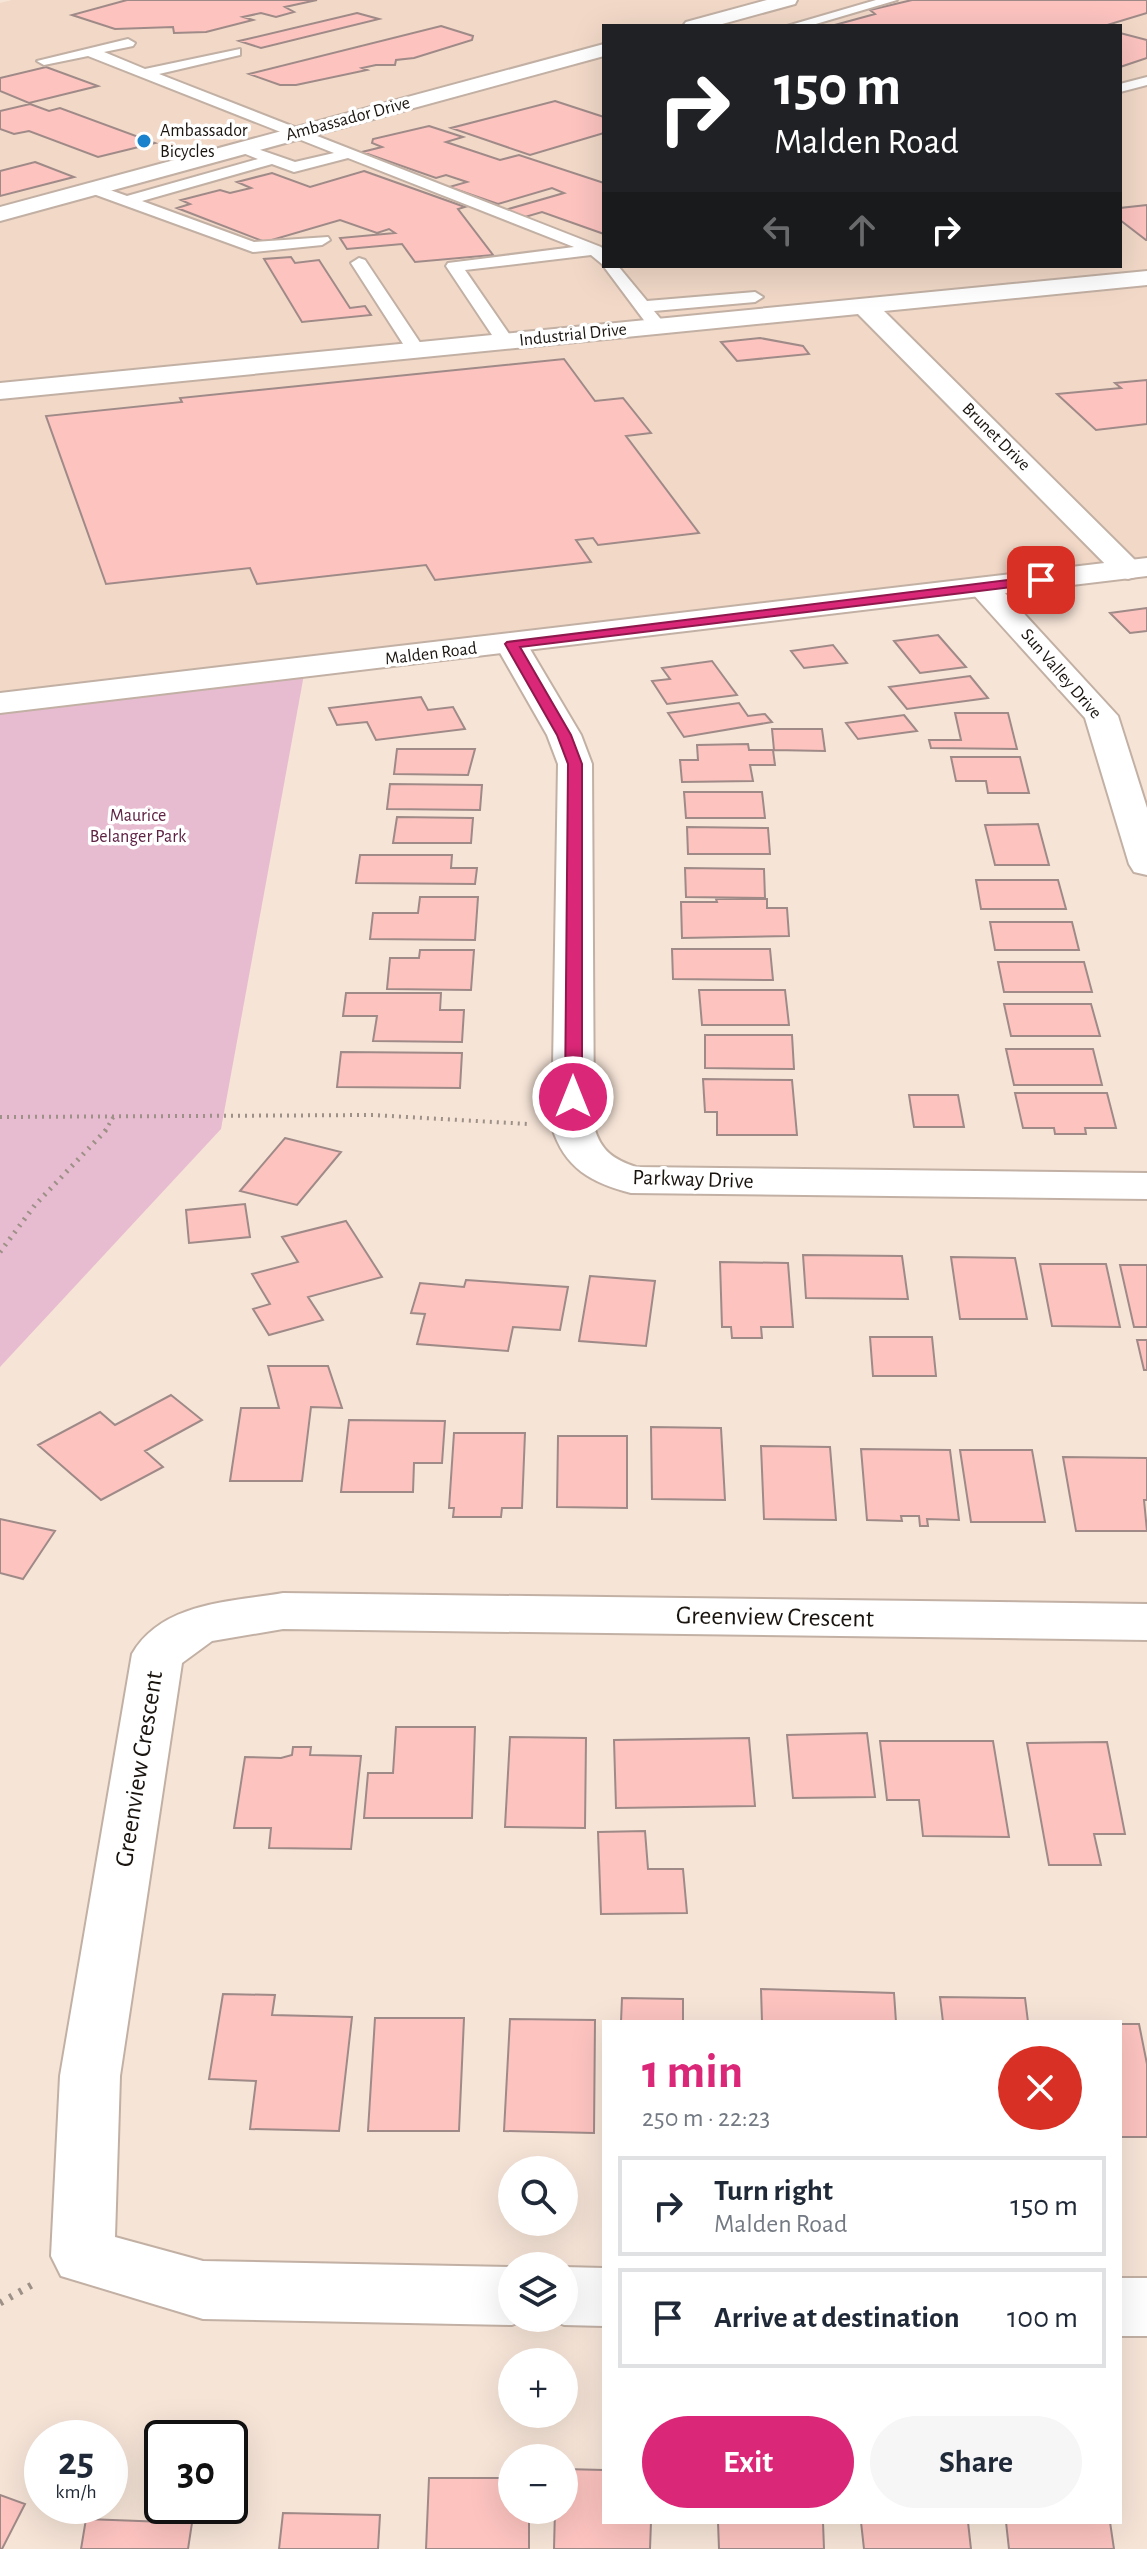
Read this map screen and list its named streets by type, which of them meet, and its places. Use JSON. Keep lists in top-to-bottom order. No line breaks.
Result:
{"streets":{"street":["Ambassador Drive","Industrial Drive","Brunet Drive","Malden Road","Sun Valley Drive","Parkway Drive","Greenview Crescent"]},"crossings":[["Industrial Drive","Brunet Drive"],["Brunet Drive","Malden Road"],["Malden Road","Sun Valley Drive"],["Malden Road","Parkway Drive"]],"parks":["Maurice Belanger Park"],"places":["Ambassador Bicycles"],"page":{"turn":["150 m","Malden Road"],"heading":["1 min","250 m · 22:23"],"map_buttons":["+","−"],"list":[{"name":"Turn right","note":"Malden Road","value":"150 m"},{"name":"Arrive at destination","value":"100 m"}],"buttons":["Exit","Share"],"speed":"25 km/h","limit":"30"}}
